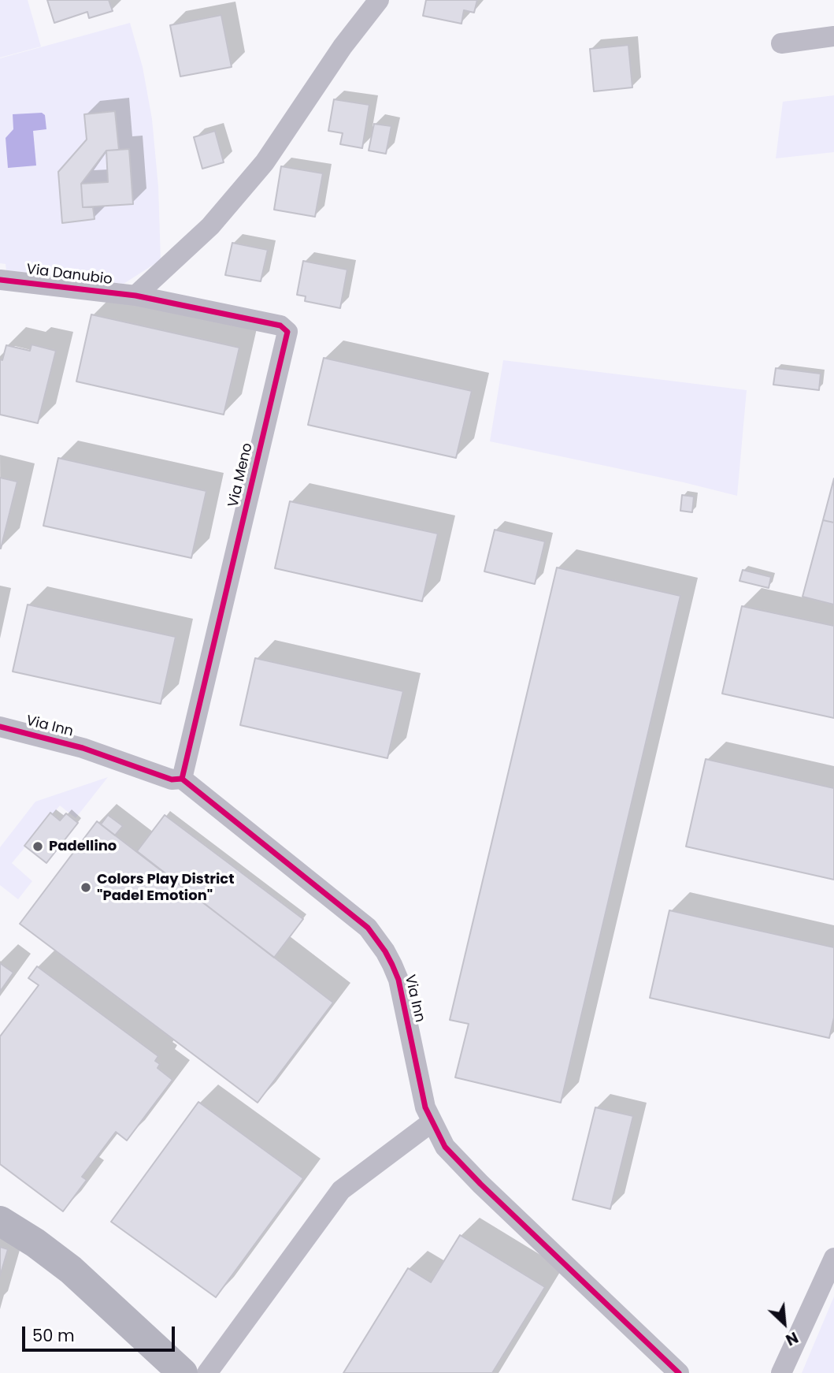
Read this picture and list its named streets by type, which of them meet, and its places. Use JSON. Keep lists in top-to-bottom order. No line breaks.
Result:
{"streets":{"street":["Via Danubio","Via Meno","Via Inn"]},"crossings":[["Via Danubio","Via Meno"],["Via Meno","Via Inn"]],"places":["Padellino","Colors Play District \"Padel Emotion\""],"scale_bar":"50 m","north":"bottom right"}
